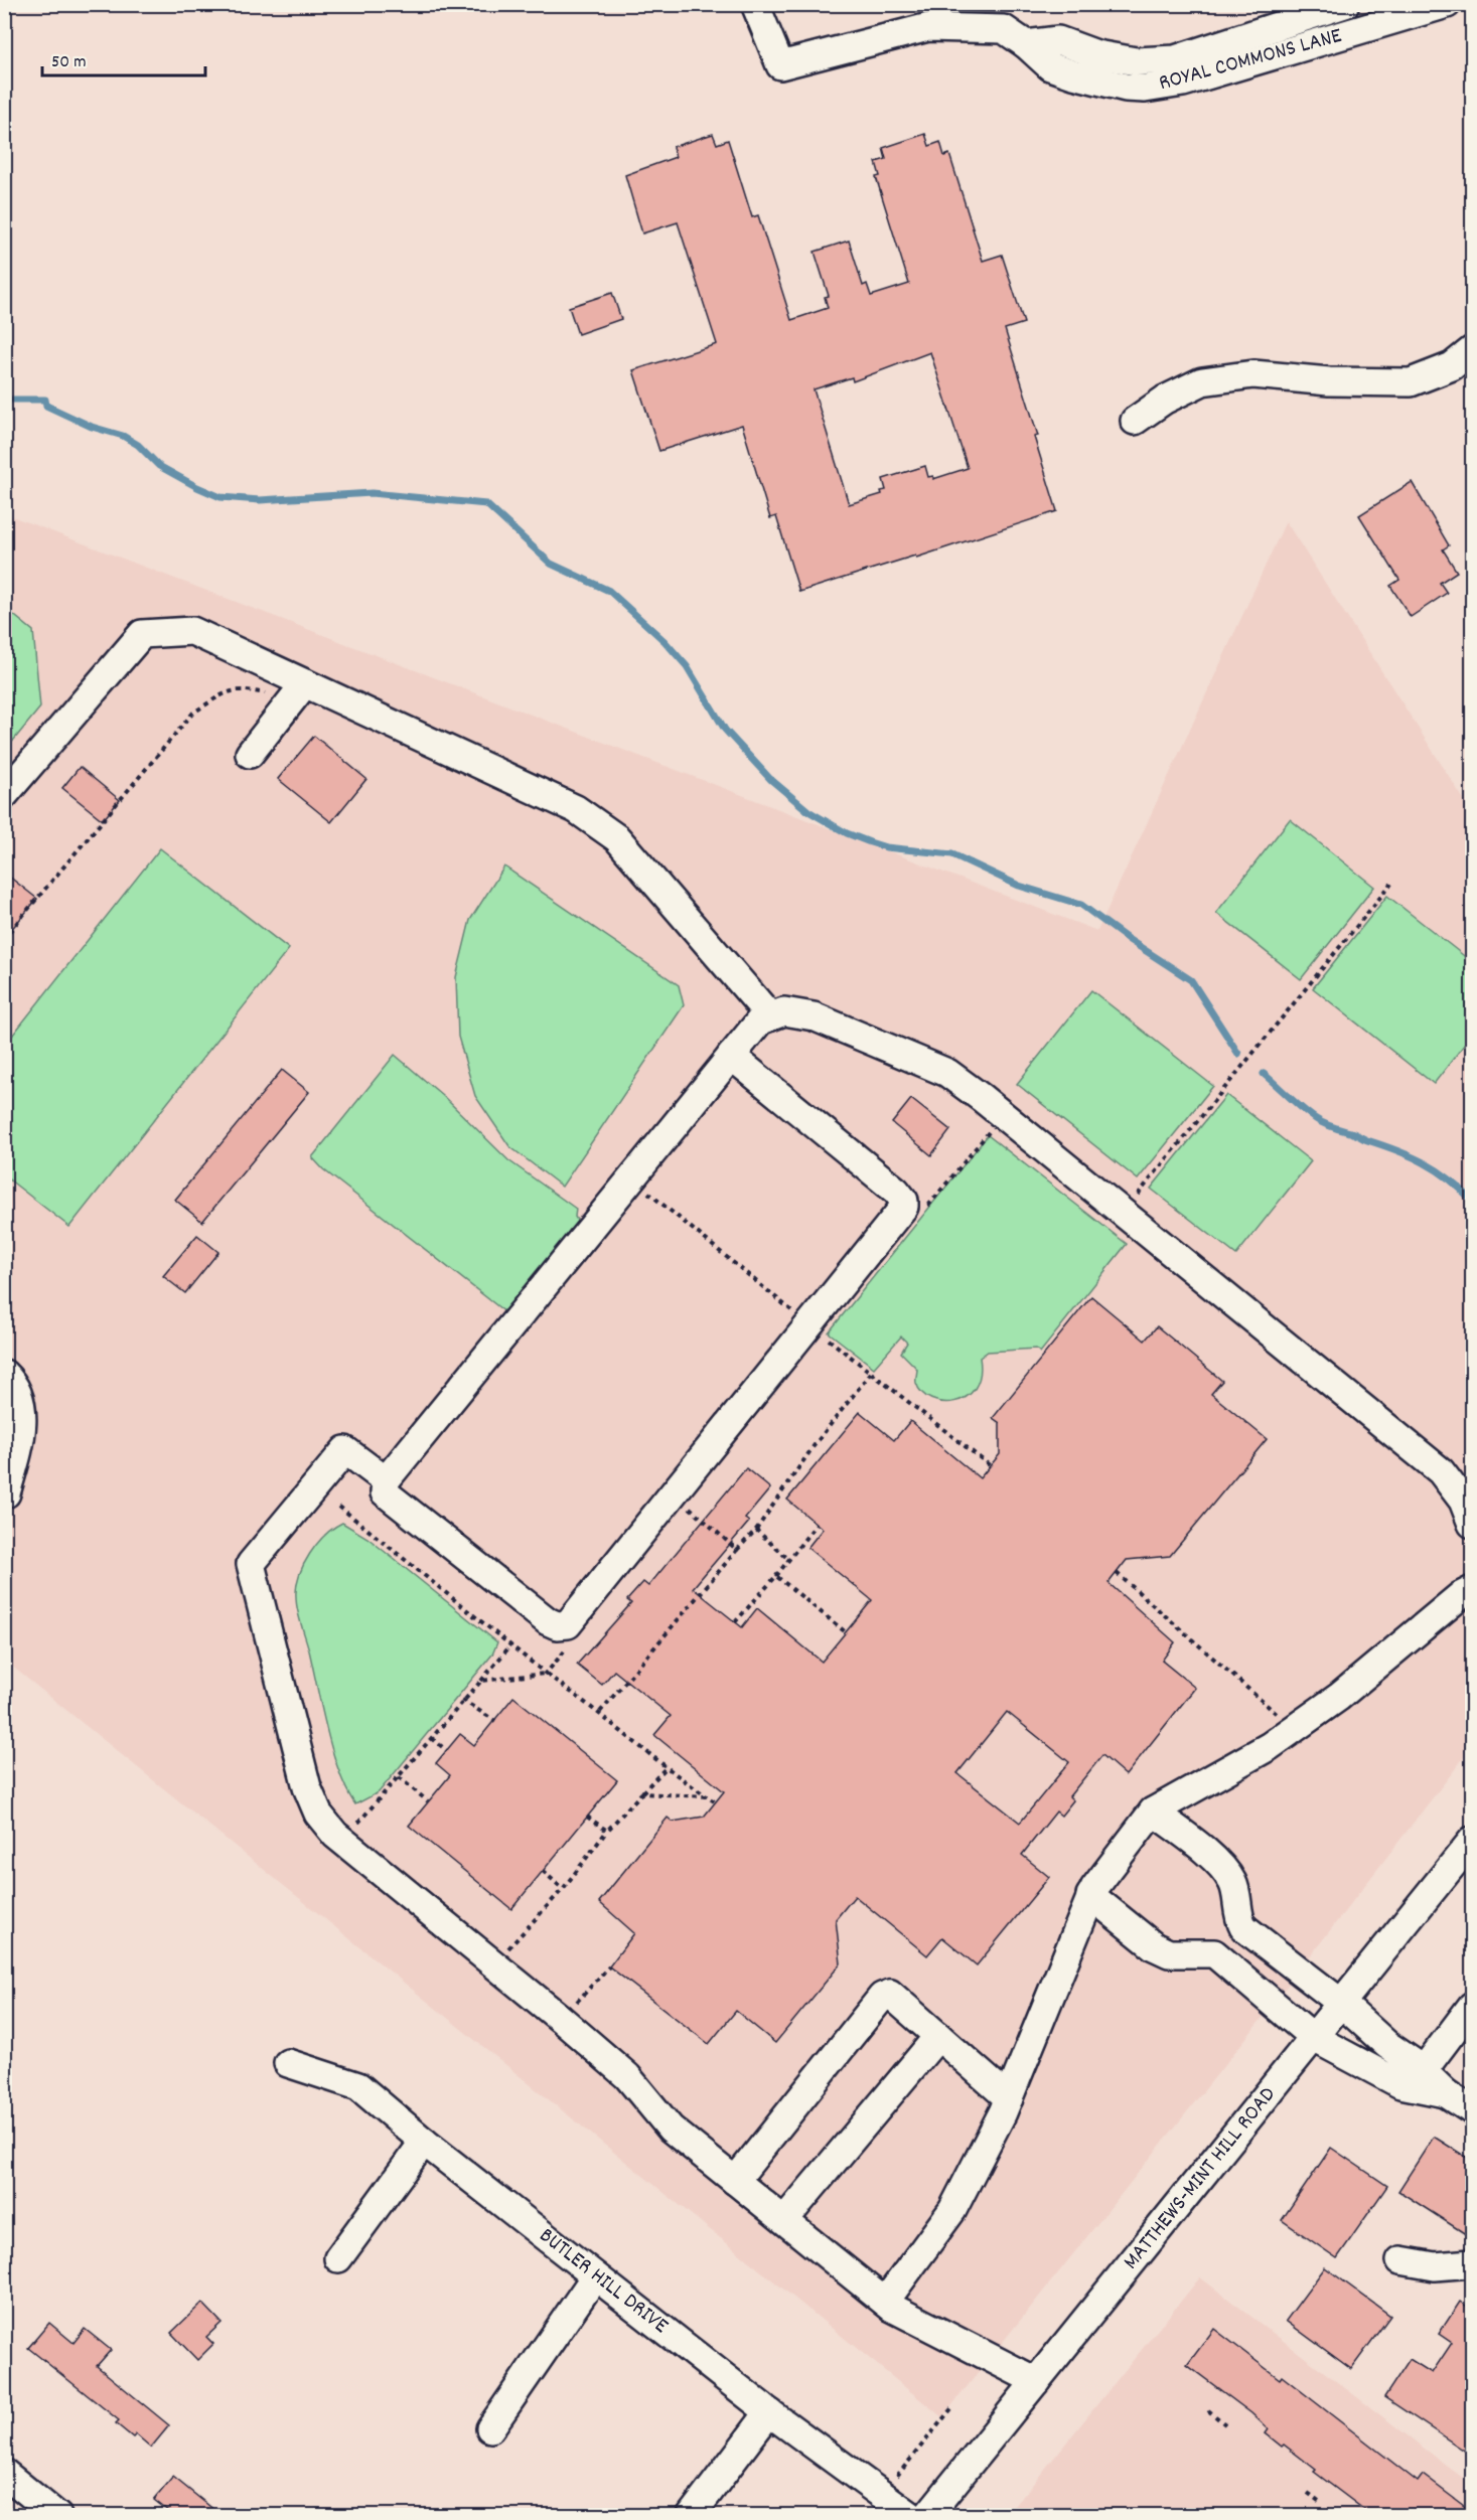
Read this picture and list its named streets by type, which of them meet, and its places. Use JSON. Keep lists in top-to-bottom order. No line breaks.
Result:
{"streets":{"street":["ROYAL COMMONS LANE","MATTHEWS-MINT HILL ROAD","BUTLER HILL DRIVE"]},"scale_bar":"50 m"}
